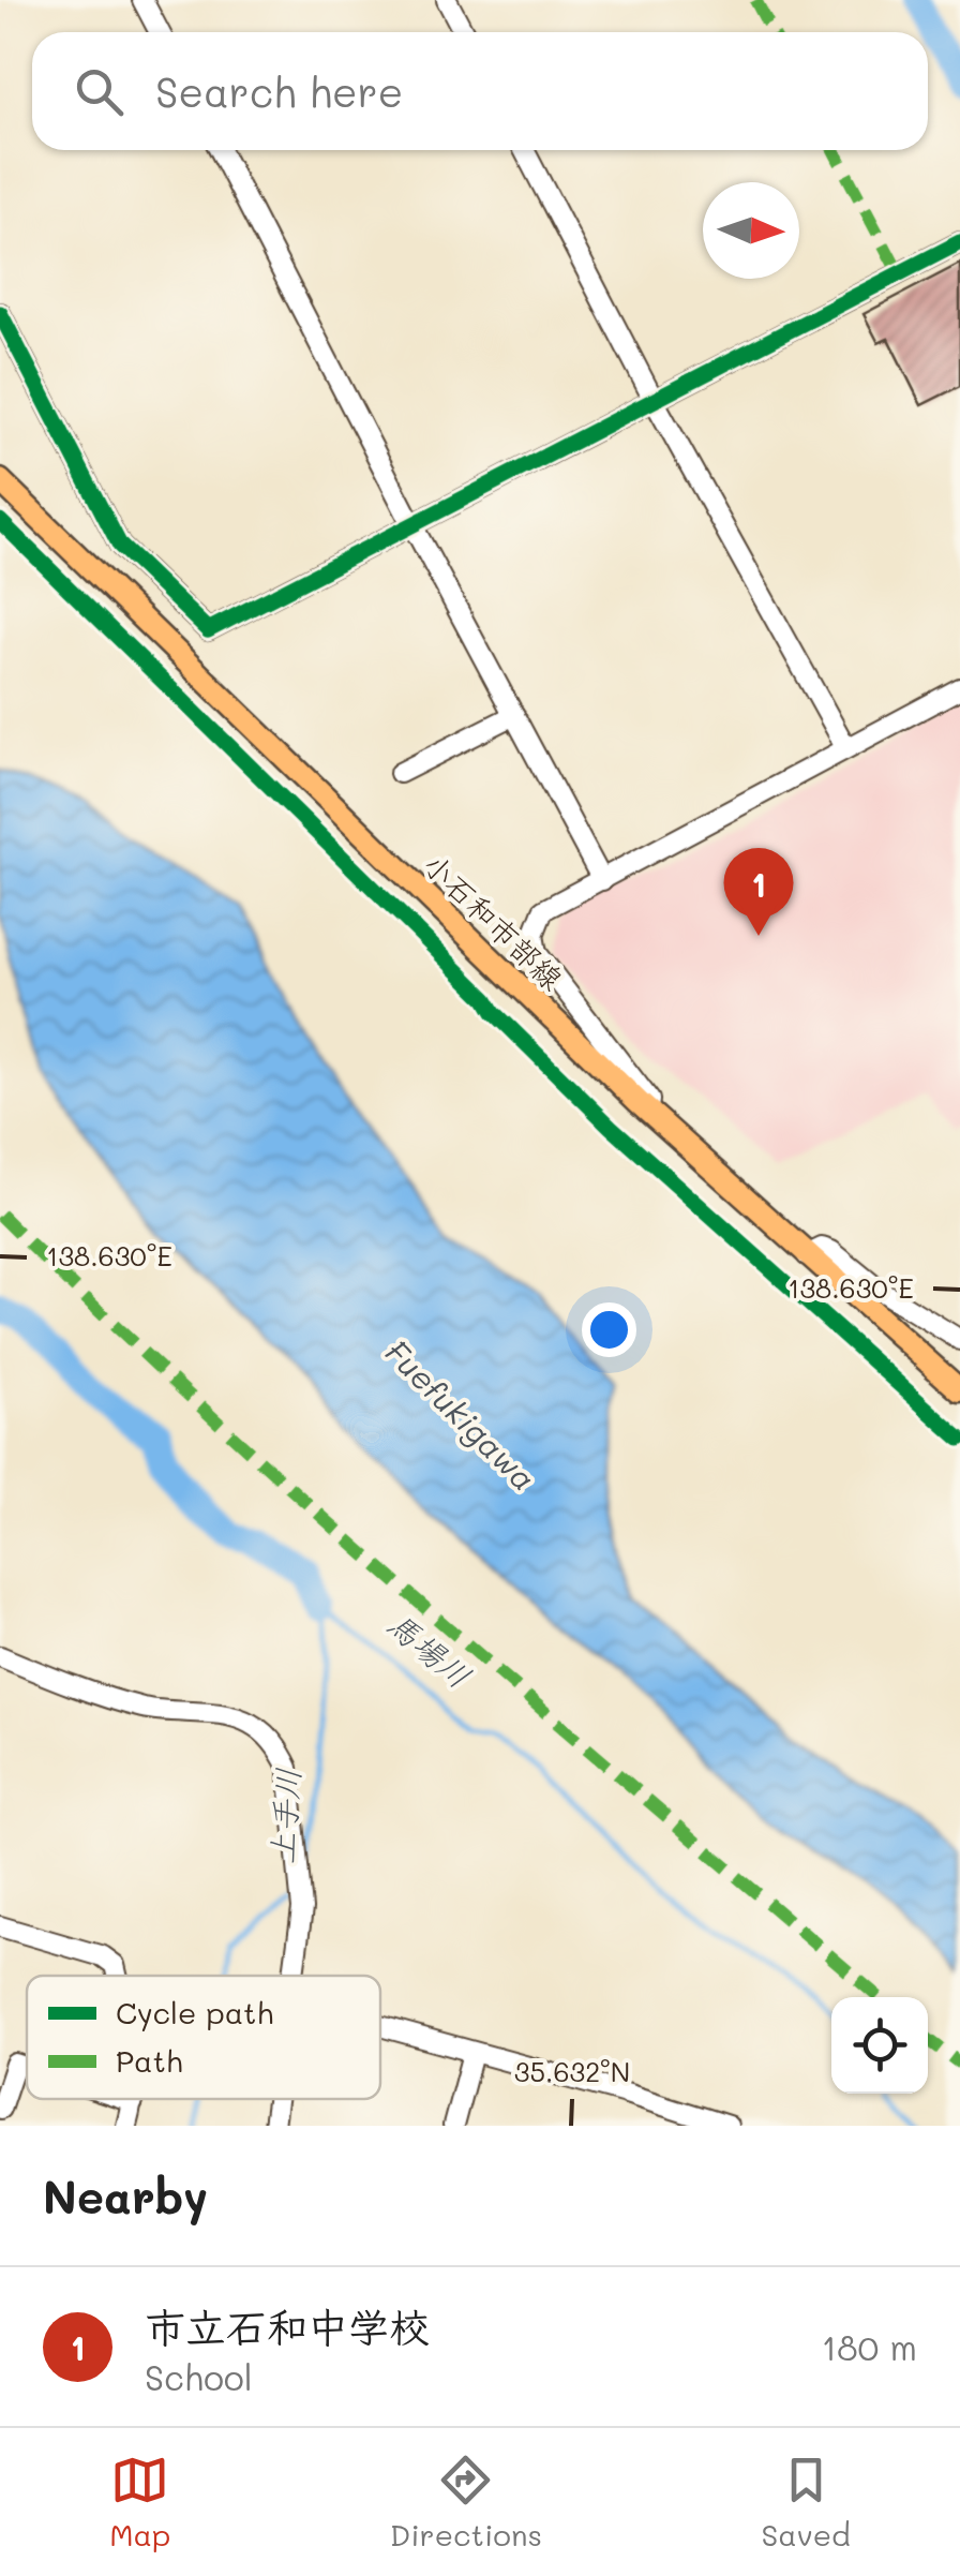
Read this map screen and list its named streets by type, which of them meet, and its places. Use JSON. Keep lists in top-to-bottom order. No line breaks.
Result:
{"streets":{"main road":["小石和市部線"]},"water":["Fuefukigawa","馬場川","上手川"],"legend":["Cycle path","Path"],"north":"right","page":{"search":"Search here","pins":"1","heading":"Nearby","list":[{"mark":"1","name":"市立石和中学校","note":"School","value":"180 m"}],"nav":["Map","Directions","Saved"]},"coordinates":["138.630°E","35.632°N"]}
